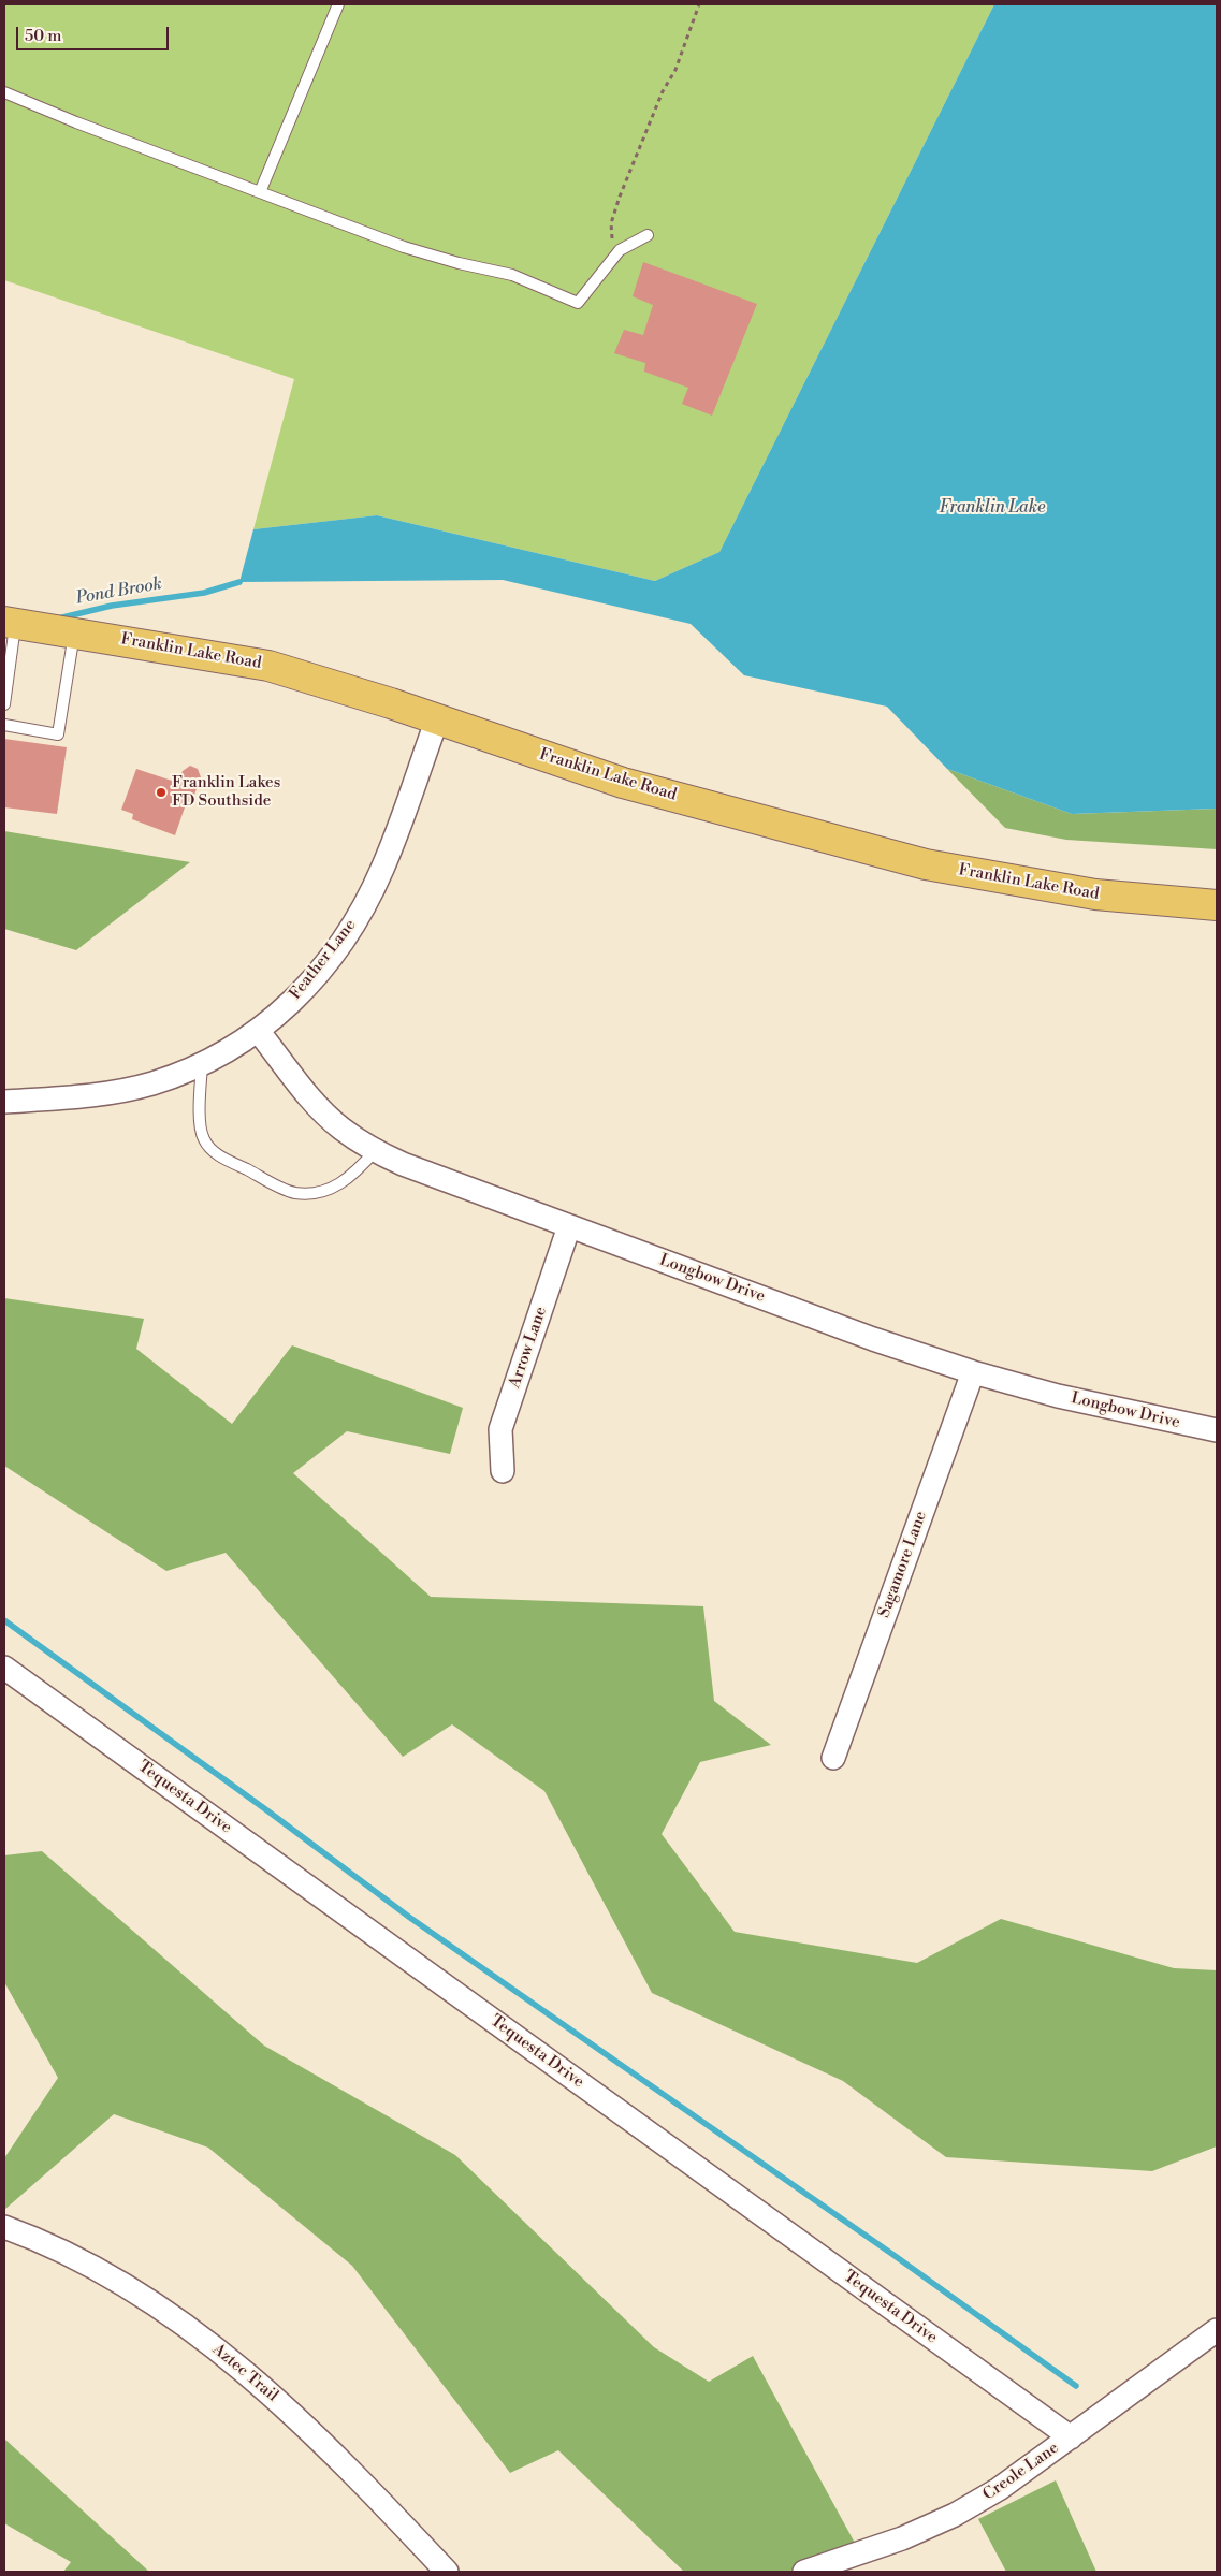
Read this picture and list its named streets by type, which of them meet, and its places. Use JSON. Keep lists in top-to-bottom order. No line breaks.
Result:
{"streets":{"main road":["Franklin Lake Road"],"street":["Feather Lane","Longbow Drive","Arrow Lane","Sagamore Lane","Tequesta Drive","Aztec Trail","Creole Lane"]},"crossings":[["Franklin Lake Road","Feather Lane"],["Feather Lane","Longbow Drive"],["Longbow Drive","Arrow Lane"],["Longbow Drive","Sagamore Lane"],["Tequesta Drive","Creole Lane"]],"water":["Franklin Lake","Pond Brook"],"places":["Franklin Lakes FD Southside"],"scale_bar":"50 m"}
